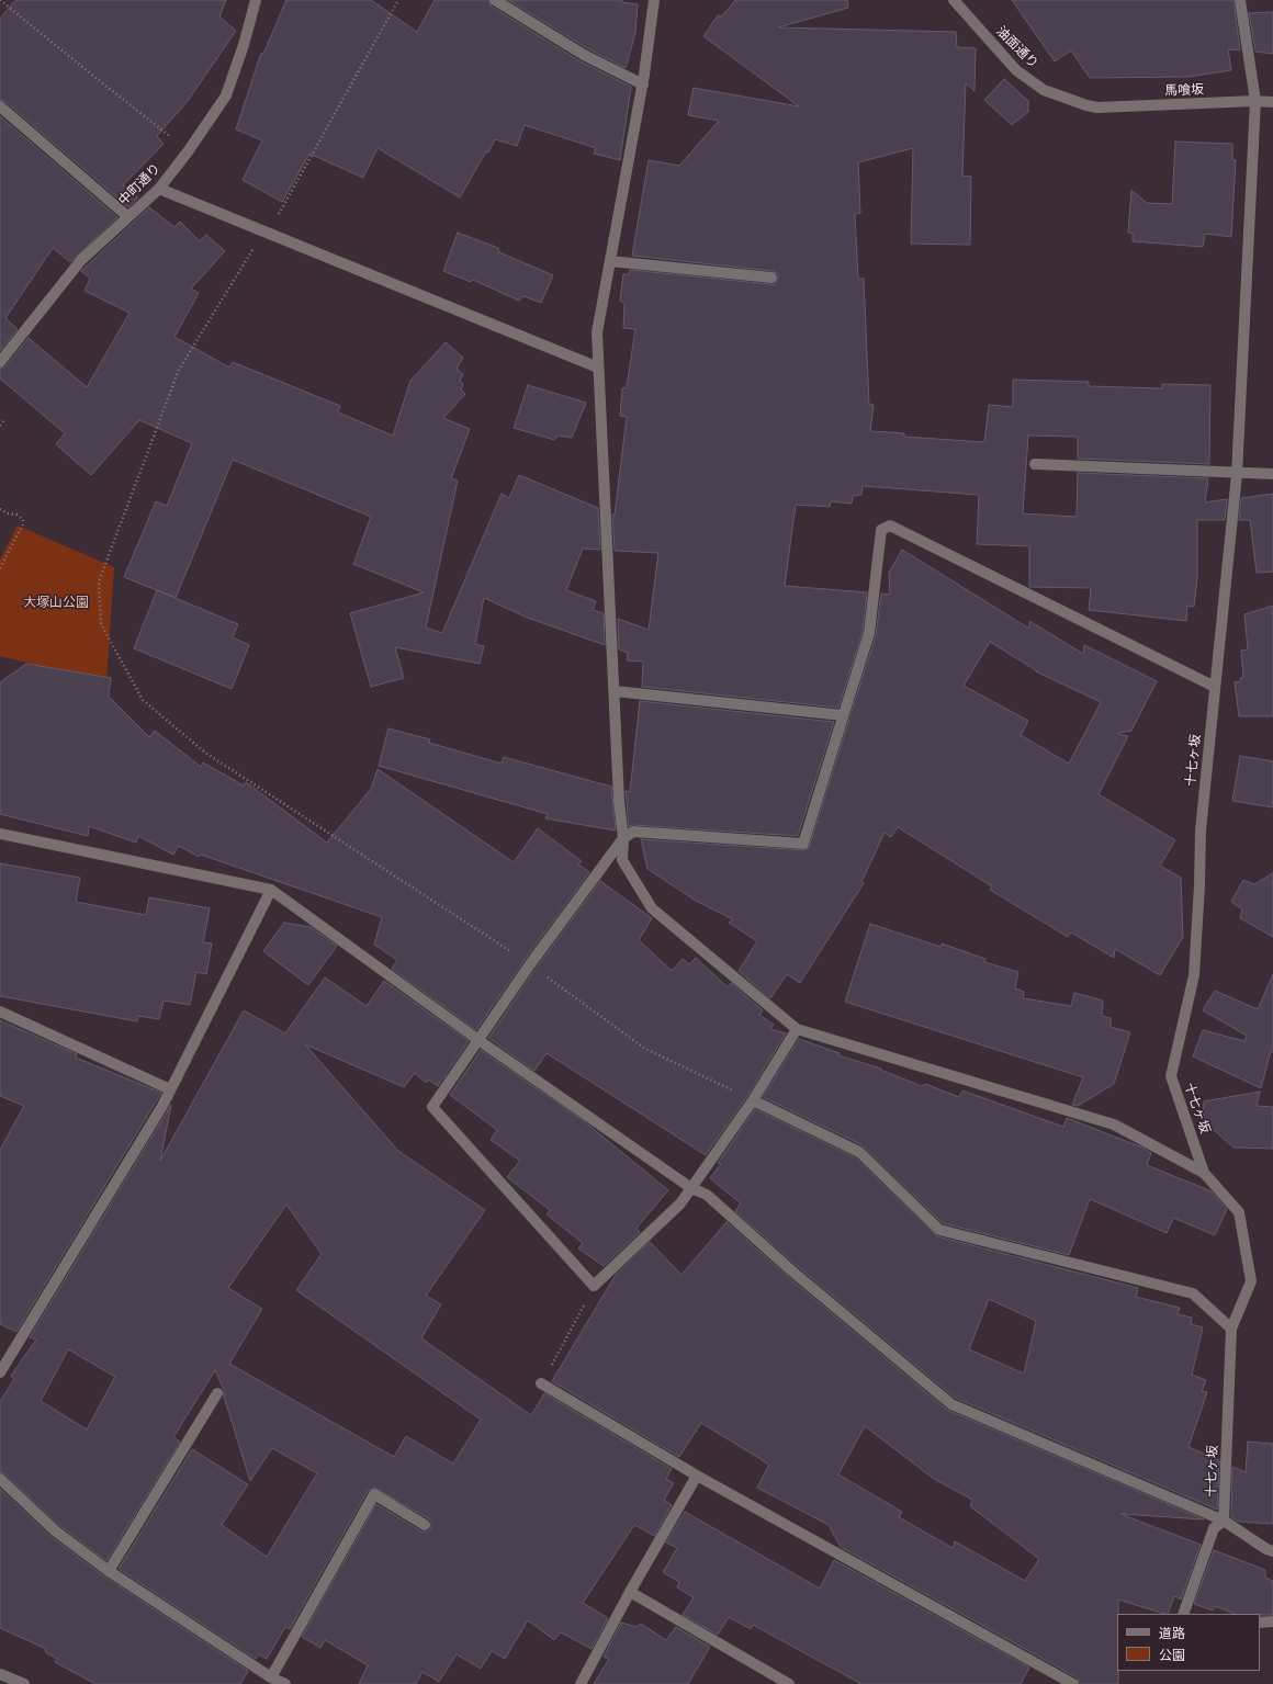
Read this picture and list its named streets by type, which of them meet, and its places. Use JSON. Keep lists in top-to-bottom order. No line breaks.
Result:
{"streets":{"street":["油面通り","馬喰坂","中町通り","十七ヶ坂"]},"crossings":[["油面通り","馬喰坂"],["馬喰坂","十七ヶ坂"]],"parks":["大塚山公園"],"legend":["道路","公園"]}
